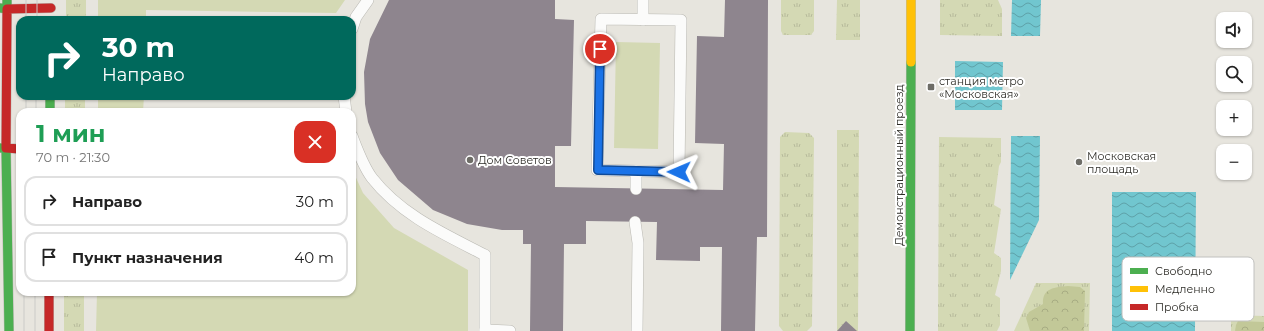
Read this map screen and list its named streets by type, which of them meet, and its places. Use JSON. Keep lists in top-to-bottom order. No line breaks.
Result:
{"streets":{"street":["Демонстрационный проезд"]},"places":{"transit":["станция метро «Московская»"],"other":["Дом Советов","Московская площадь"]},"legend":["Свободно","Медленно","Пробка"],"page":{"map_buttons":["+","−"],"turn":["30 m","Направо"],"heading":["1 мин","70 m · 21:30"],"list":[{"name":"Направо","value":"30 m"},{"name":"Пункт назначения","value":"40 m"}]}}
